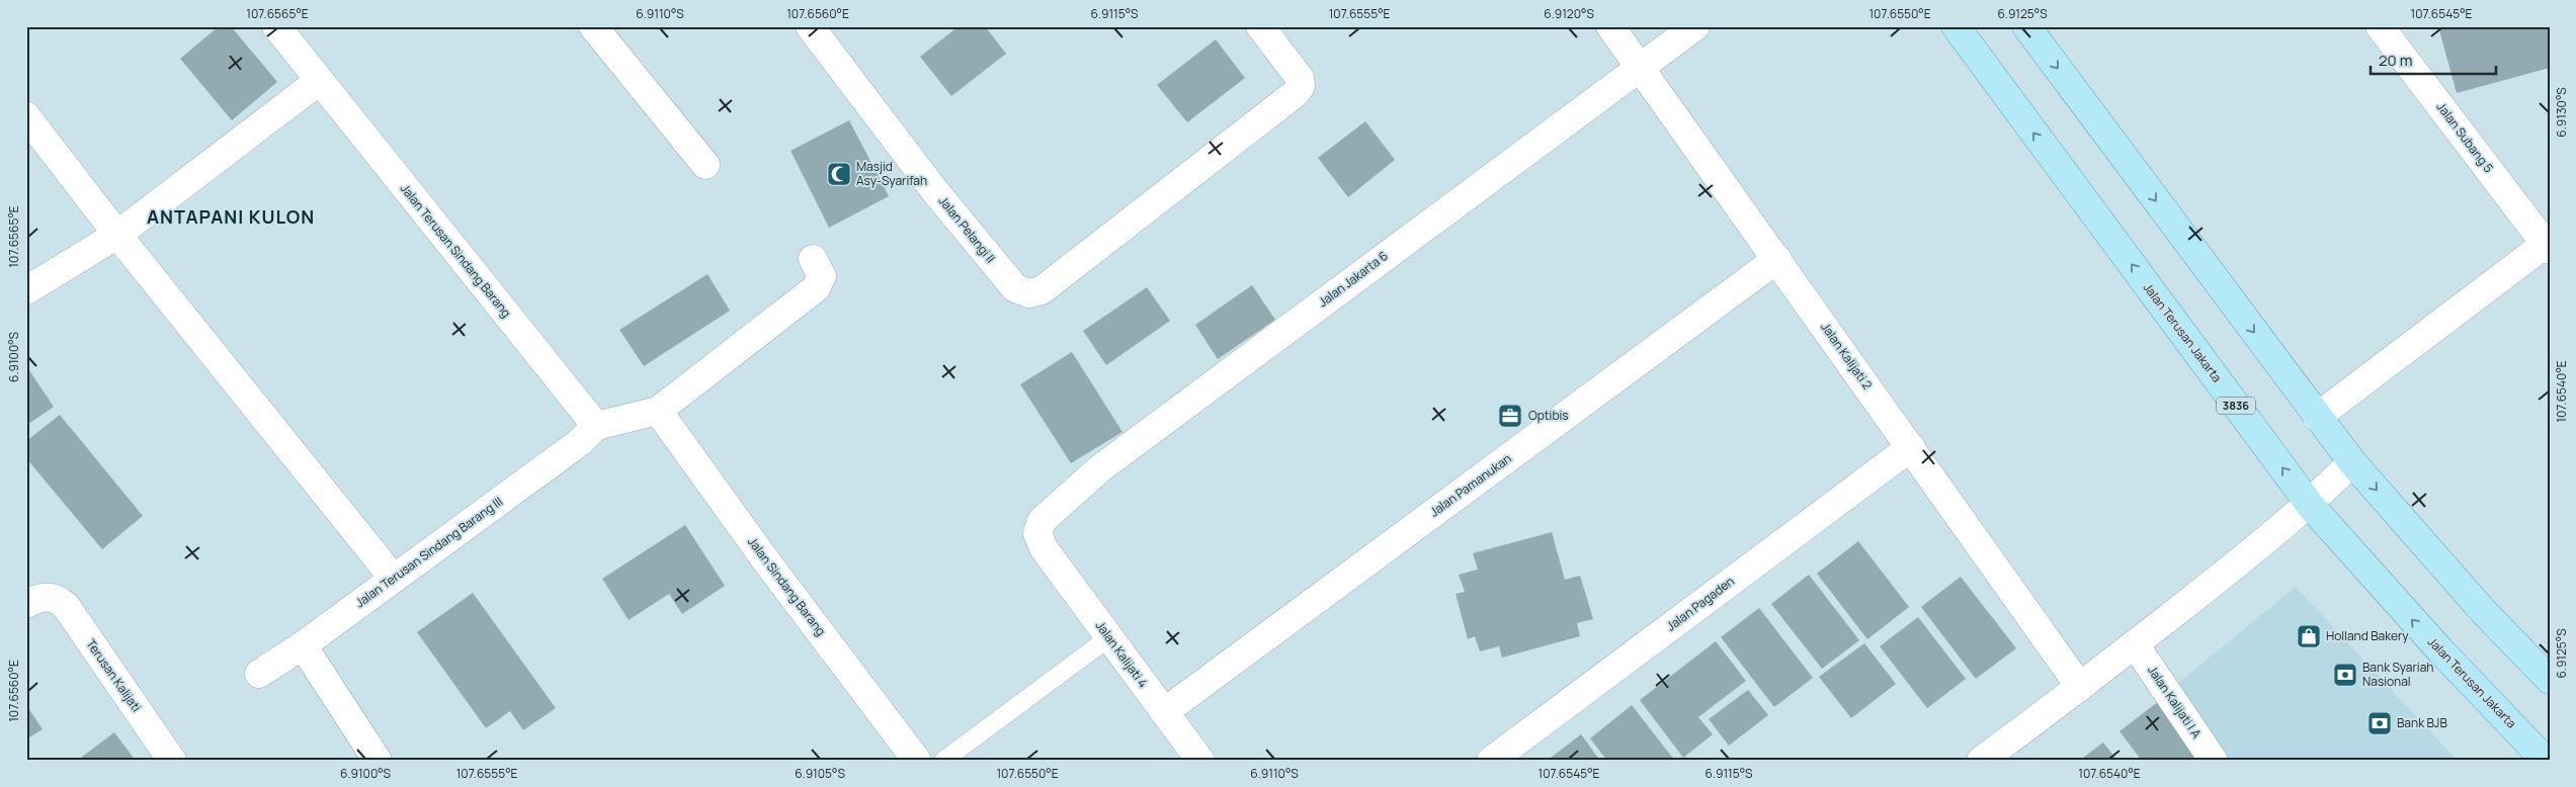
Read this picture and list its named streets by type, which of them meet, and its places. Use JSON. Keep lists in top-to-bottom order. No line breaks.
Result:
{"streets":{"main road":["Jalan Terusan Jakarta","3836"],"street":["Jalan Subang 5","Jalan Pelangi II","Jalan Terusan Sindang Barang","Jalan Jakarta 6","Jalan Kalijati 2","Jalan Pamanukan","Jalan Terusan Sindang Barang III","Jalan Sindang Barang","Jalan Pagaden","Jalan Kalijati 4","Terusan Kalijati","Jalan Kalijati I A"]},"crossings":[["Jalan Terusan Sindang Barang","Jalan Terusan Sindang Barang III"],["Jalan Jakarta 6","Jalan Kalijati 2"],["Jalan Jakarta 6","Jalan Kalijati 4"],["Jalan Kalijati 2","Jalan Pamanukan"],["Jalan Kalijati 2","Jalan Pagaden"],["Jalan Pamanukan","Jalan Kalijati 4"]],"districts":["ANTAPANI KULON"],"places":{"mosque":["Masjid Asy-Syarifah"],"office":["Optibis"],"shop":["Holland Bakery"],"bank":["Bank Syariah Nasional","Bank BJB"]},"scale_bar":"20 m","coordinates":["107.6565°E","6.9110°S","107.6560°E","6.9115°S","107.6555°E","6.9120°S","107.6550°E","6.9125°S","107.6545°E","6.9130°S","6.9100°S","107.6540°E","6.9105°S"]}
